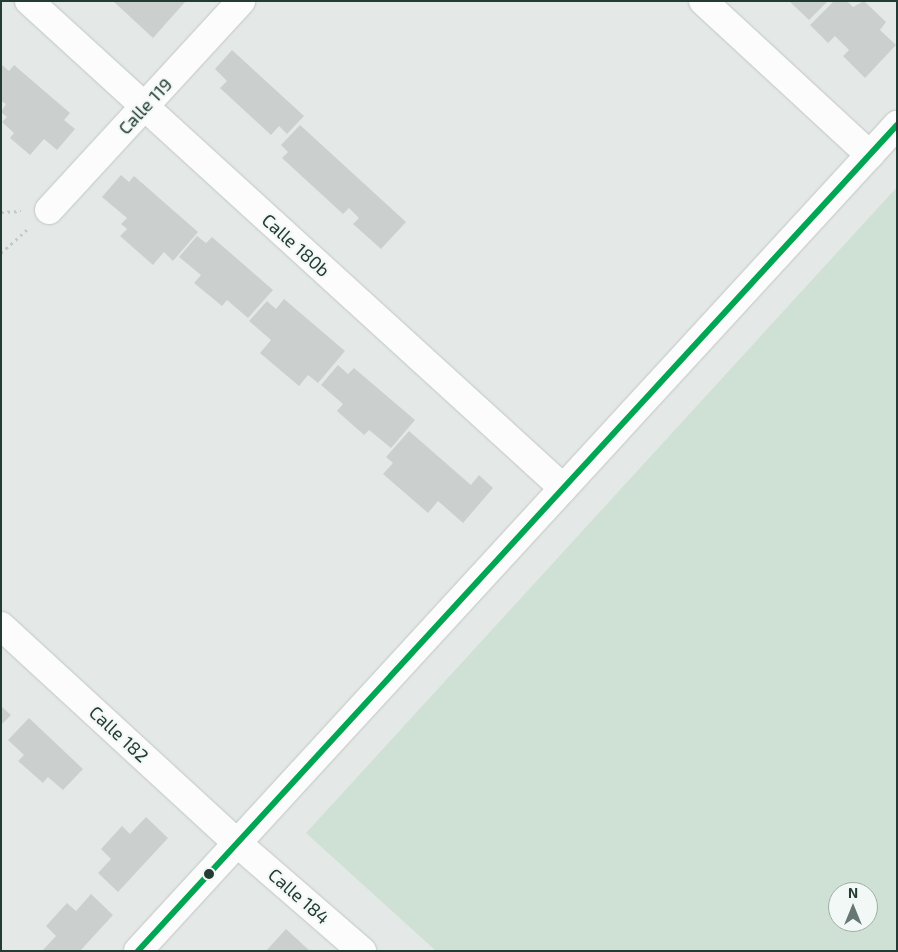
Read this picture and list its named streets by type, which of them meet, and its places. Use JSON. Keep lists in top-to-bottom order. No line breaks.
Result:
{"streets":{"street":["Calle 119","Calle 180b","Calle 182","Calle 184"]},"crossings":[["Calle 119","Calle 180b"],["Calle 182","Calle 184"]],"north":"top"}
